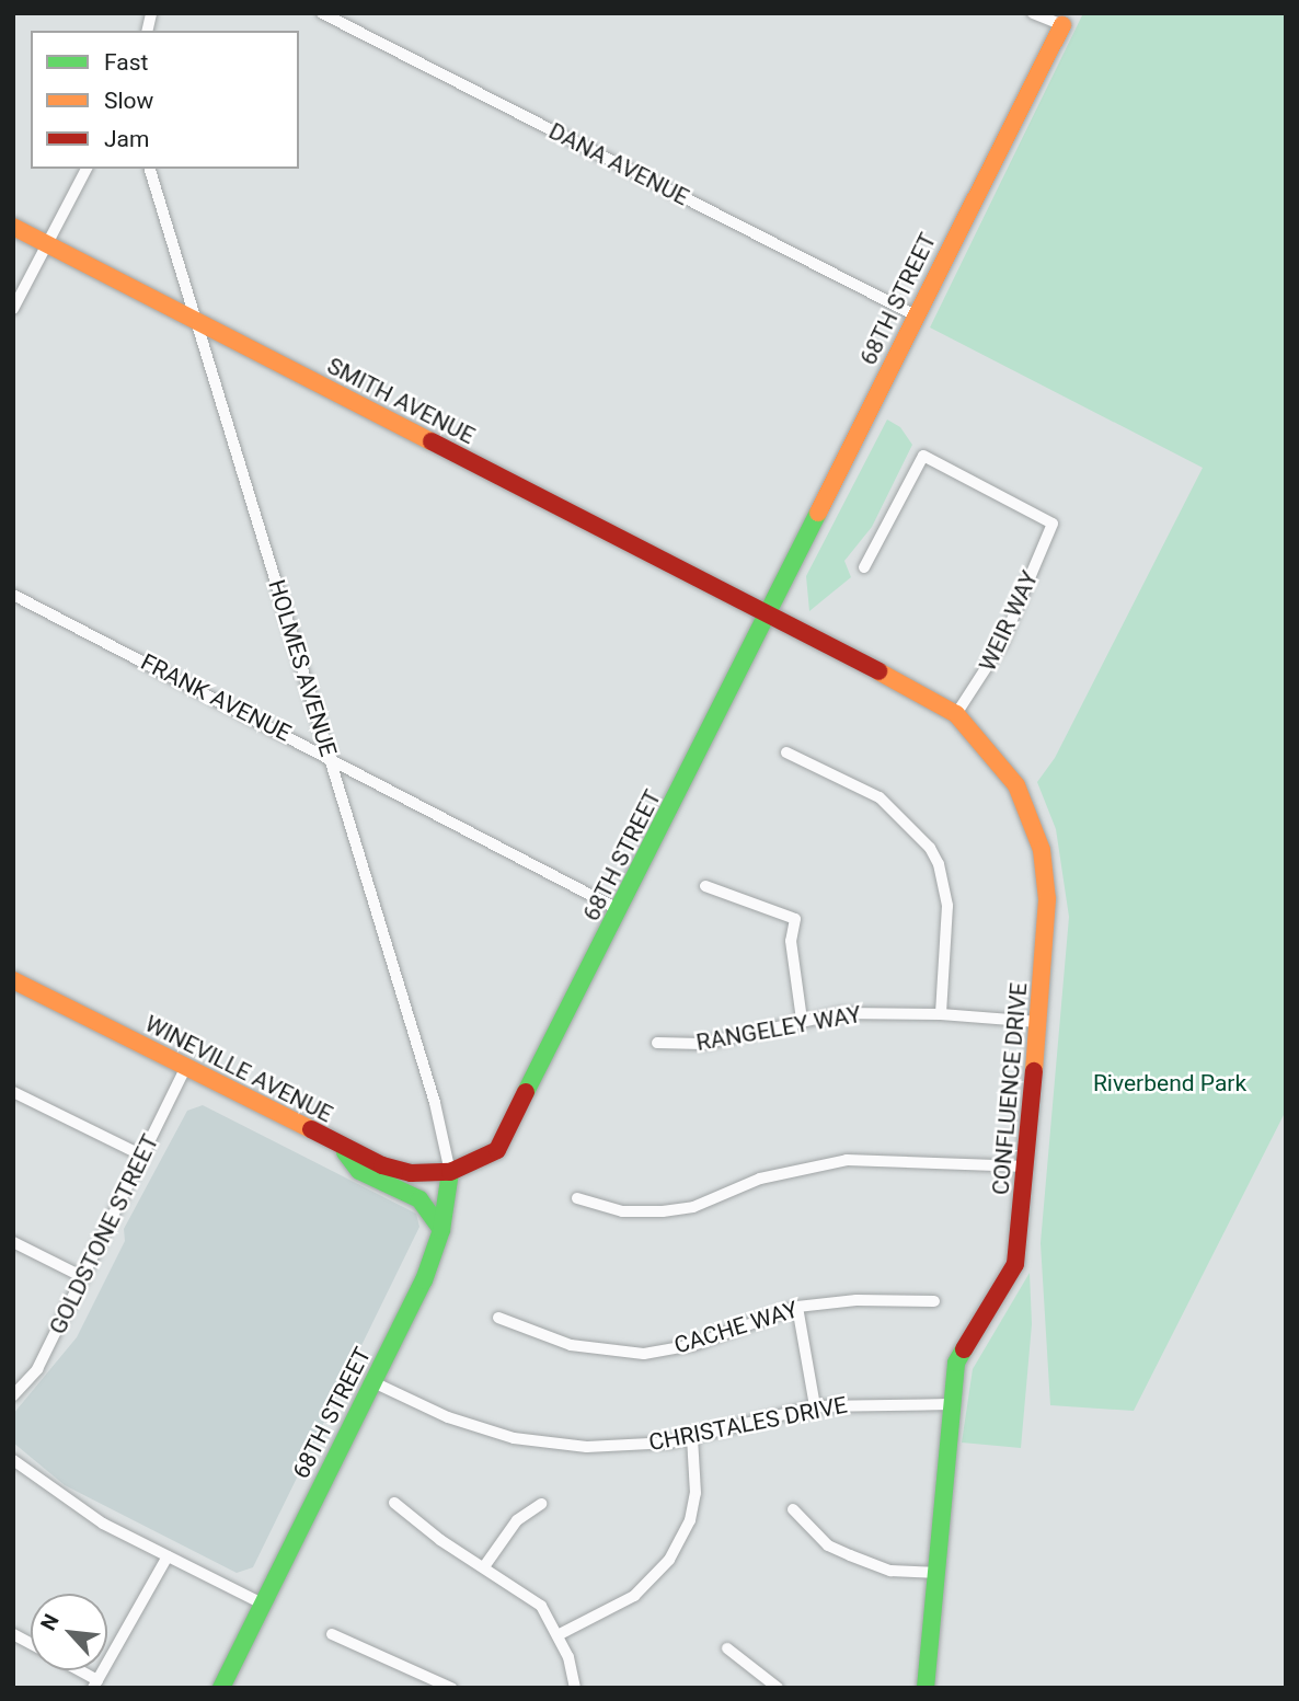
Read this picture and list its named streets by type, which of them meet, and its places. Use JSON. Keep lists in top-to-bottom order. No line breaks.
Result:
{"streets":{"street":["DANA AVENUE","68TH STREET","SMITH AVENUE","WEIR WAY","HOLMES AVENUE","FRANK AVENUE","RANGELEY WAY","WINEVILLE AVENUE","CONFLUENCE DRIVE","GOLDSTONE STREET","CACHE WAY","CHRISTALES DRIVE"]},"crossings":[["DANA AVENUE","68TH STREET"],["68TH STREET","SMITH AVENUE"],["68TH STREET","HOLMES AVENUE"],["68TH STREET","FRANK AVENUE"],["68TH STREET","WINEVILLE AVENUE"],["68TH STREET","CONFLUENCE DRIVE"],["68TH STREET","CHRISTALES DRIVE"],["SMITH AVENUE","HOLMES AVENUE"],["SMITH AVENUE","CONFLUENCE DRIVE"],["WEIR WAY","CONFLUENCE DRIVE"],["HOLMES AVENUE","FRANK AVENUE"],["HOLMES AVENUE","WINEVILLE AVENUE"],["RANGELEY WAY","CONFLUENCE DRIVE"],["WINEVILLE AVENUE","GOLDSTONE STREET"],["CONFLUENCE DRIVE","CHRISTALES DRIVE"]],"parks":["Riverbend Park"],"legend":["Fast","Slow","Jam"],"north":"top left"}
